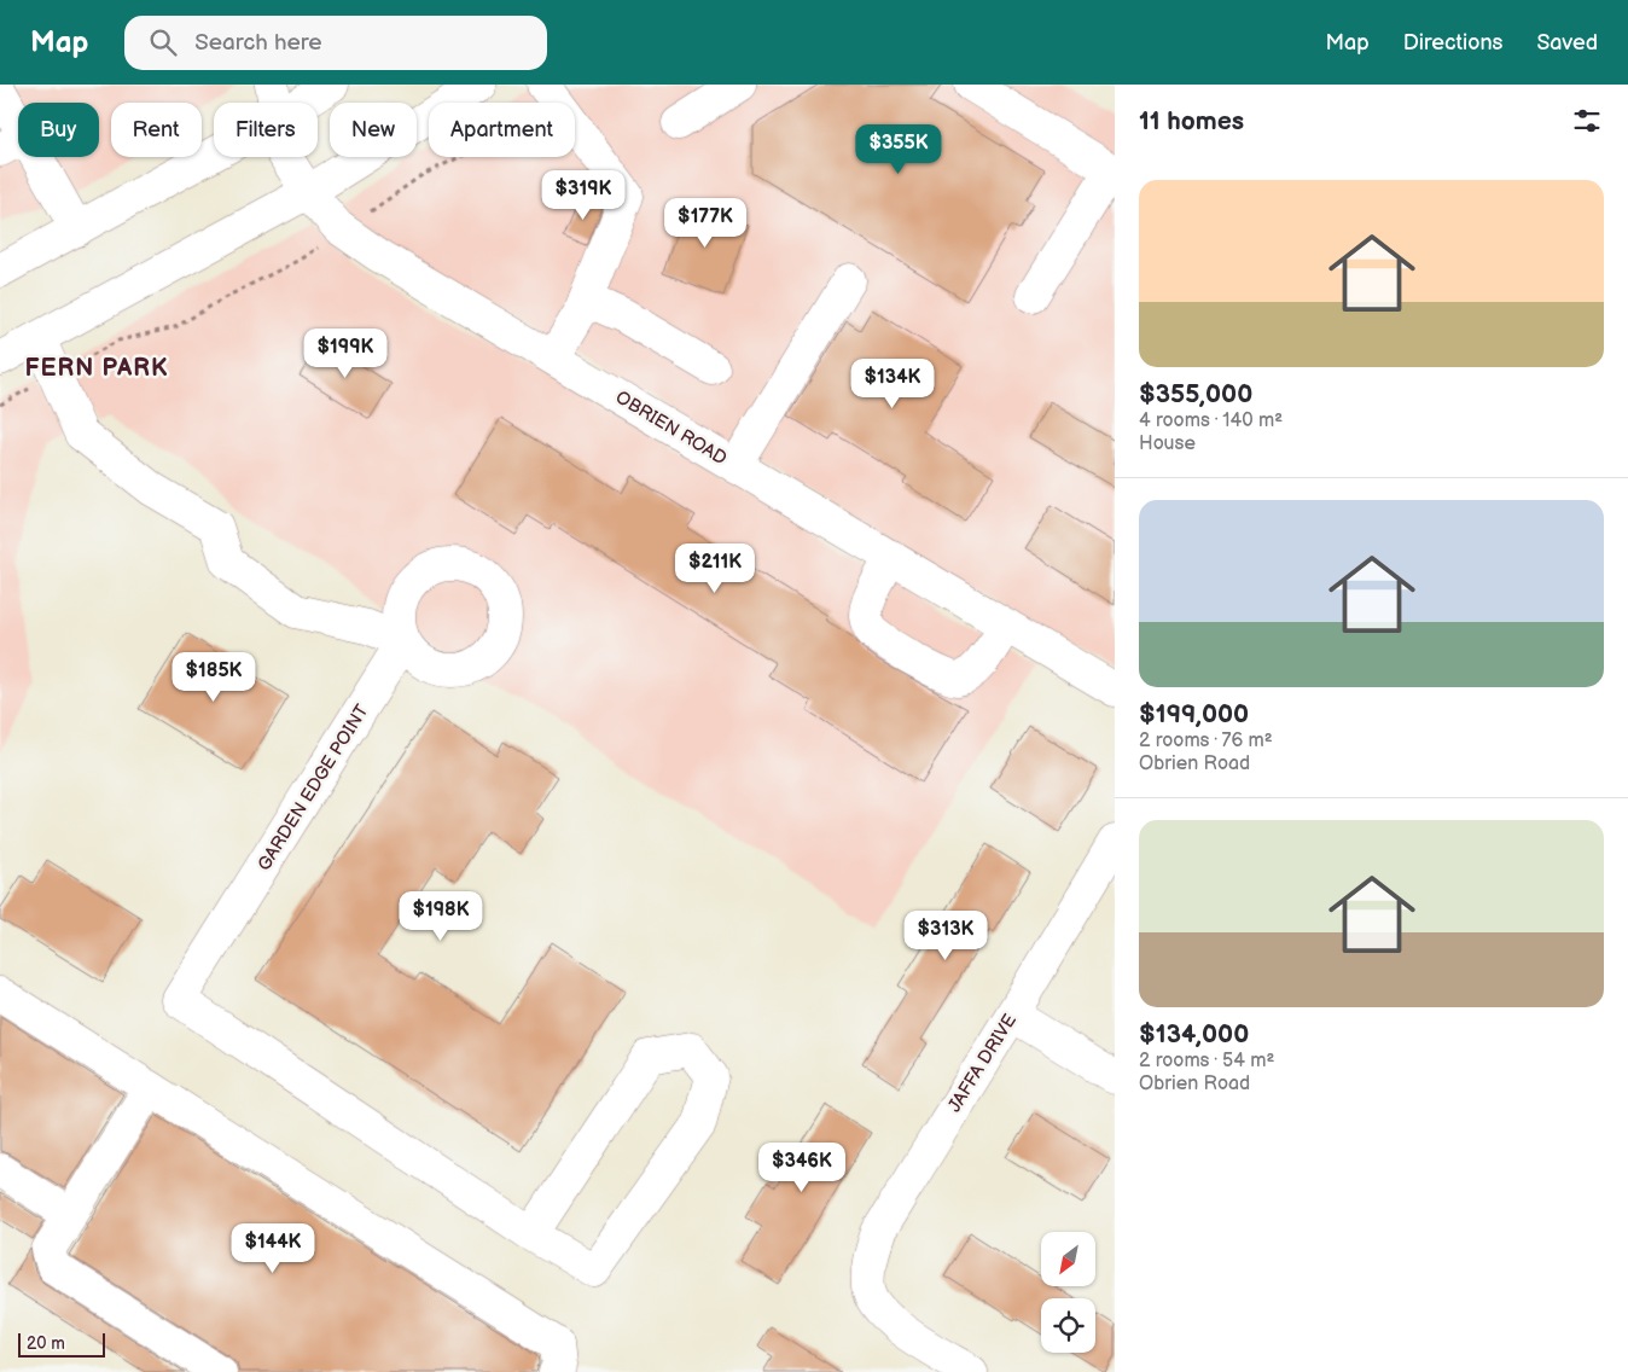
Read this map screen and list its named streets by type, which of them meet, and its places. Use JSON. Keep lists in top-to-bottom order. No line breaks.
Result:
{"streets":{"street":["OBRIEN ROAD","GARDEN EDGE POINT","JAFFA DRIVE"]},"districts":["FERN PARK"],"scale_bar":"20 m","north":"bottom left","page":{"header":"Map","search":"Search here","nav":["Map","Directions","Saved"],"heading":"11 homes","chip":["Buy","Rent","Filters","New","Apartment"],"price":["$355K","$319K","$177K","$199K","$134K","$211K","$185K","$198K","$313K","$346K","$144K"],"list":[{"name":"$355,000","note":"4 rooms · 140 m² · House"},{"name":"$199,000","note":"2 rooms · 76 m² · Obrien Road"},{"name":"$134,000","note":"2 rooms · 54 m² · Obrien Road"}],"scale":"20 m"}}
